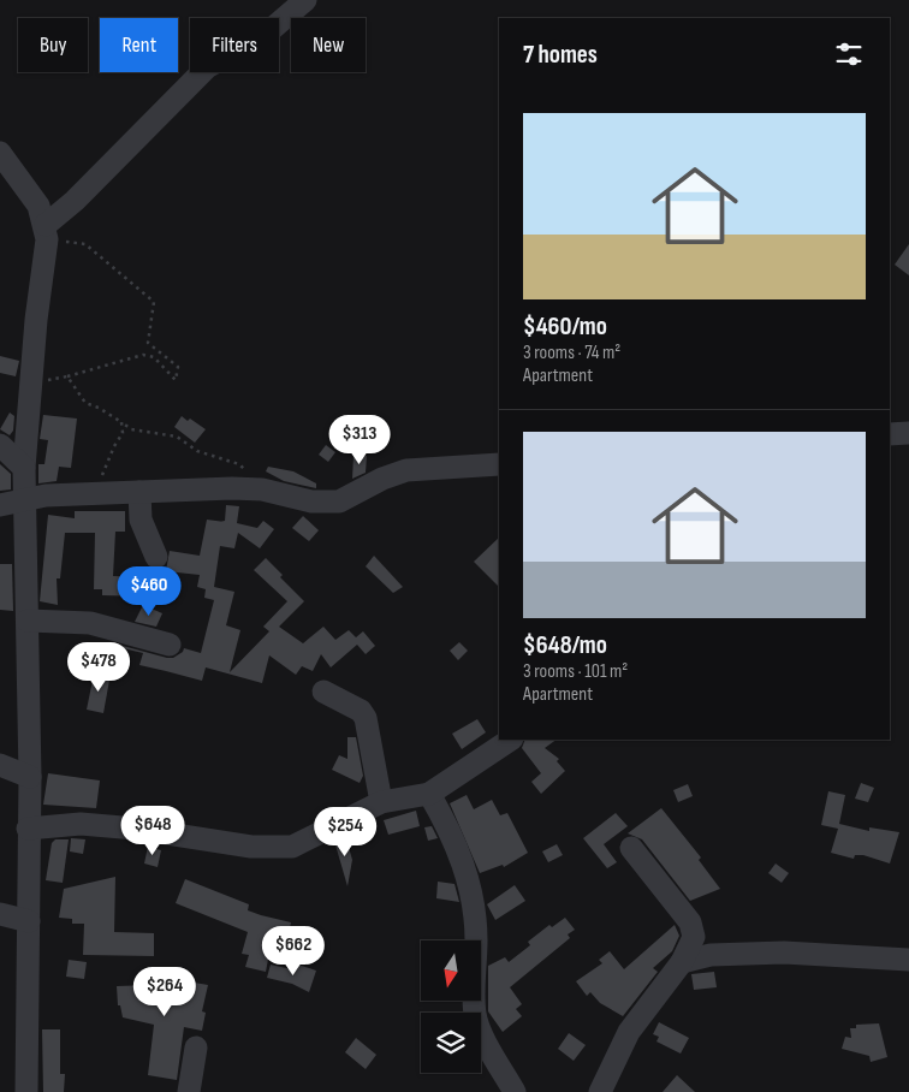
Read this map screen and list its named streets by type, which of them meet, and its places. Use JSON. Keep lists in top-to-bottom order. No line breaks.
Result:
{"north":"bottom","page":{"chip":["Buy","Rent","Filters","New"],"heading":"7 homes","list":[{"name":"$460/mo","note":"3 rooms · 74 m² · Apartment"},{"name":"$648/mo","note":"3 rooms · 101 m² · Apartment"}],"price":["$313","$460","$478","$648","$254","$662","$264"]}}
